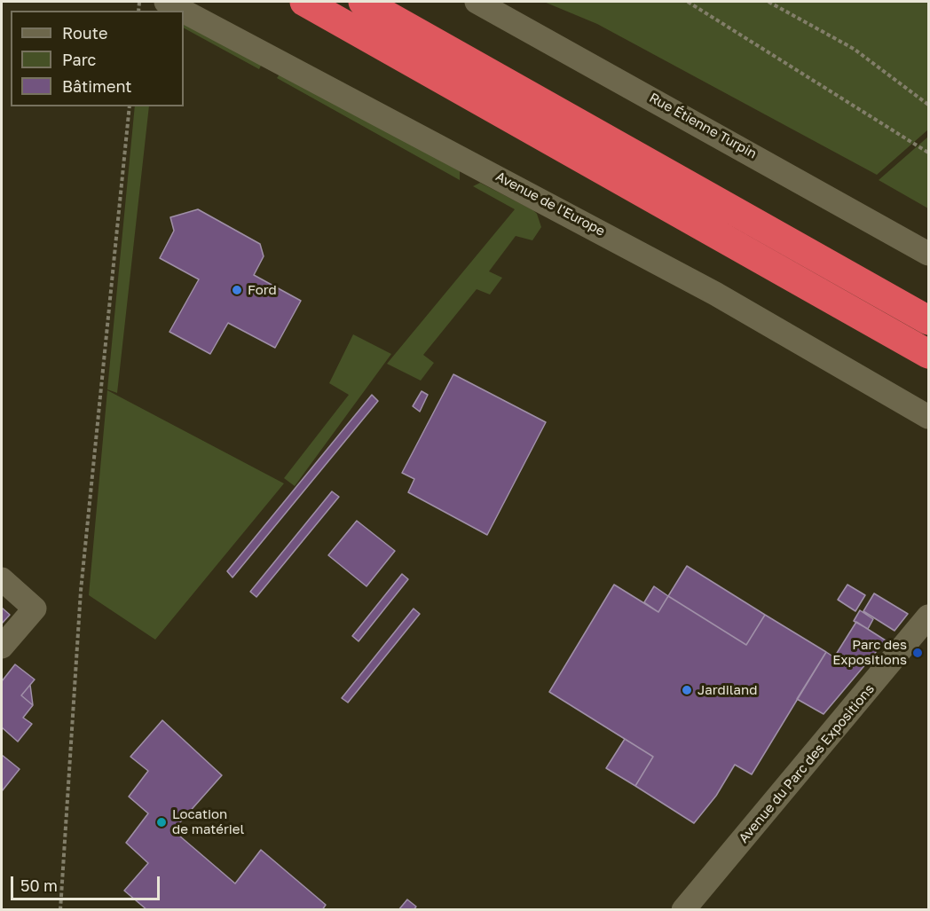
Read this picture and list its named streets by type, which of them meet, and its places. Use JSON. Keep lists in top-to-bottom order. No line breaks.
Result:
{"streets":{"street":["Rue Étienne Turpin","Avenue de l'Europe","Avenue du Parc des Expositions"]},"places":["Ford","Parc des Expositions","Jardiland","Location de matériel"],"legend":["Route","Parc","Bâtiment"],"scale_bar":"50 m"}
